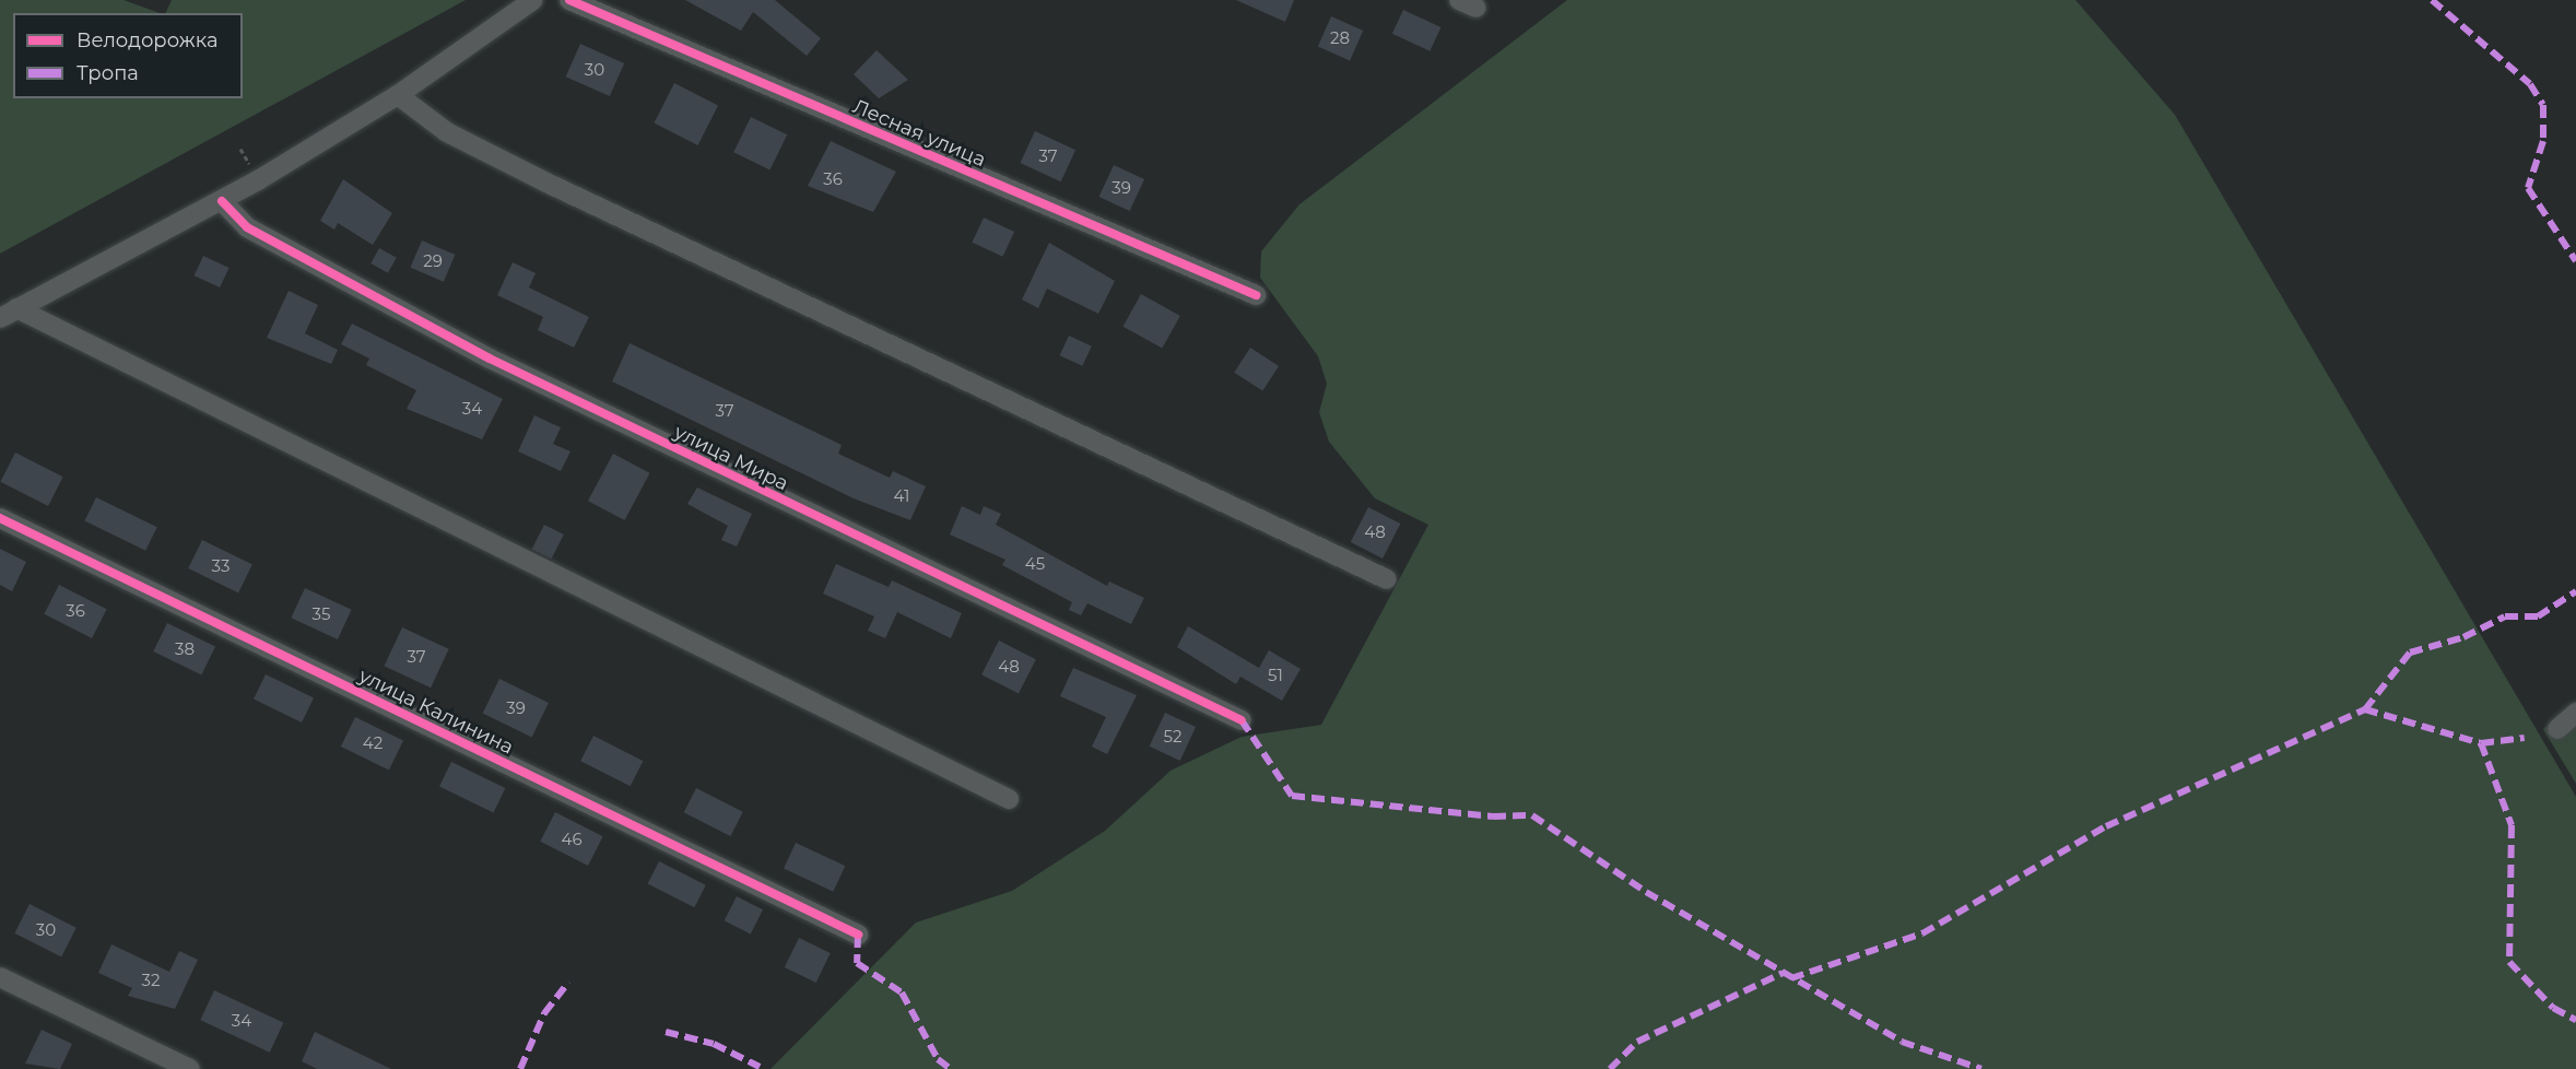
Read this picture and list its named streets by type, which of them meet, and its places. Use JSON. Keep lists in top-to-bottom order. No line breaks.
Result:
{"streets":{"street":["Лесная улица","улица Мира","улица Калинина"]},"house_numbers":["28","30","37","36","39","29","34","37","41","48","45","33","36","35","38","37","48","51","39","52","42","46","30","32","34"],"legend":["Велодорожка","Тропа"]}
